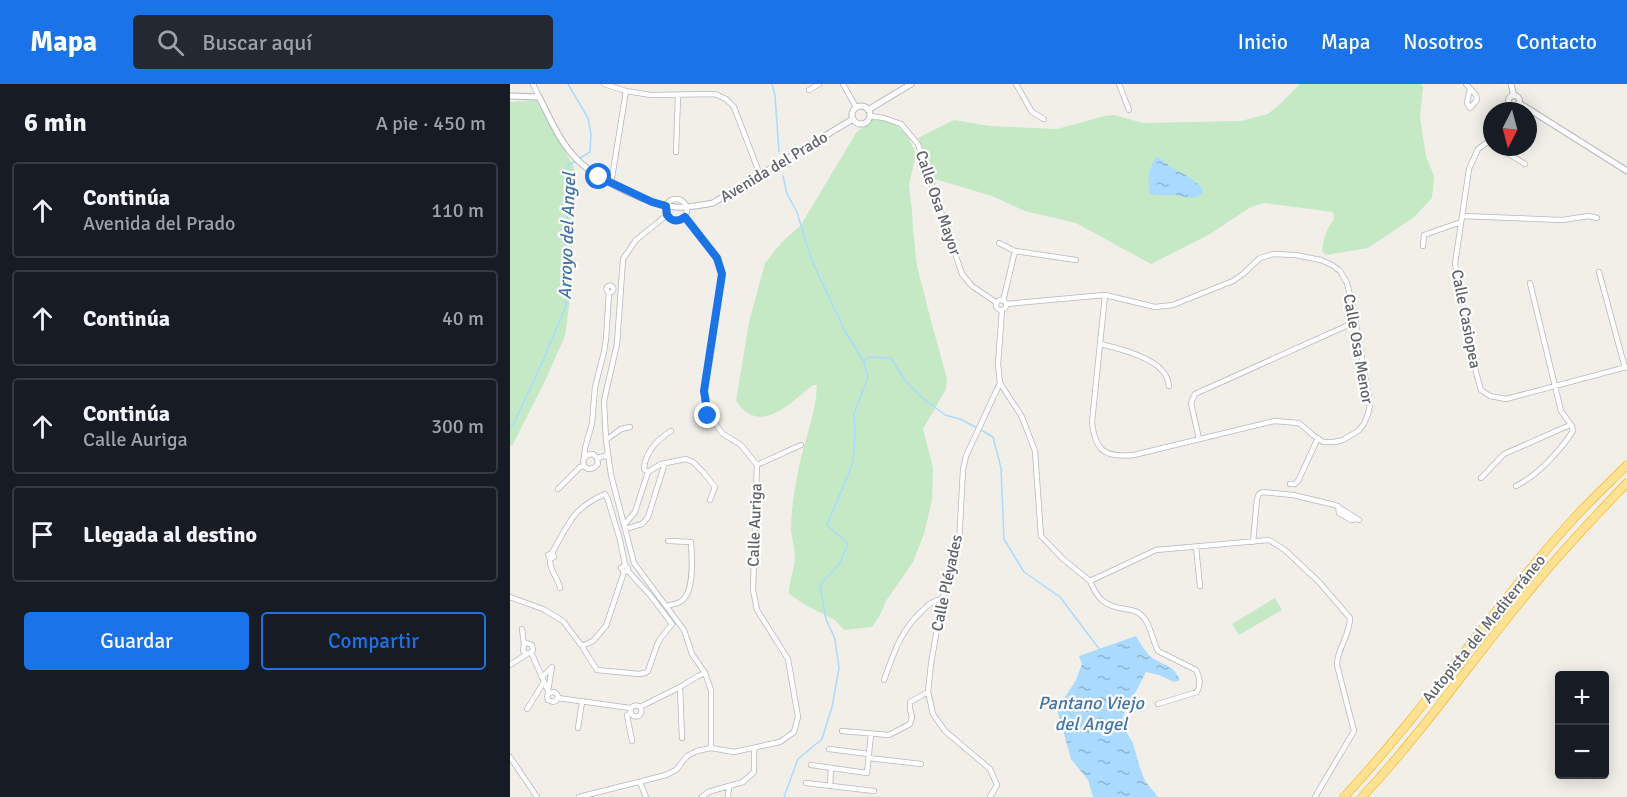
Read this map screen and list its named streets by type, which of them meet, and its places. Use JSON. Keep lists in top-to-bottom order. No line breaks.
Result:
{"streets":{"highway":["Autopista del Mediterráneo"],"street":["Avenida del Prado","Calle Osa Mayor","Calle Casiopea","Calle Osa Menor","Calle Auriga","Calle Pléyades"]},"crossings":[["Avenida del Prado","Calle Osa Mayor"],["Calle Osa Mayor","Calle Osa Menor"]],"water":["Arroyo del Angel","Pantano Viejo del Angel"],"north":"bottom","page":{"header":"Mapa","search":"Buscar aquí","nav":["Inicio","Mapa","Nosotros","Contacto"],"heading":["6 min","A pie · 450 m"],"list":[["Continúa","Avenida del Prado","110 m"],["Continúa","40 m"],["Continúa","Calle Auriga","300 m"],"Llegada al destino"],"buttons":["Guardar","Compartir"],"map_buttons":["+","−"]}}
